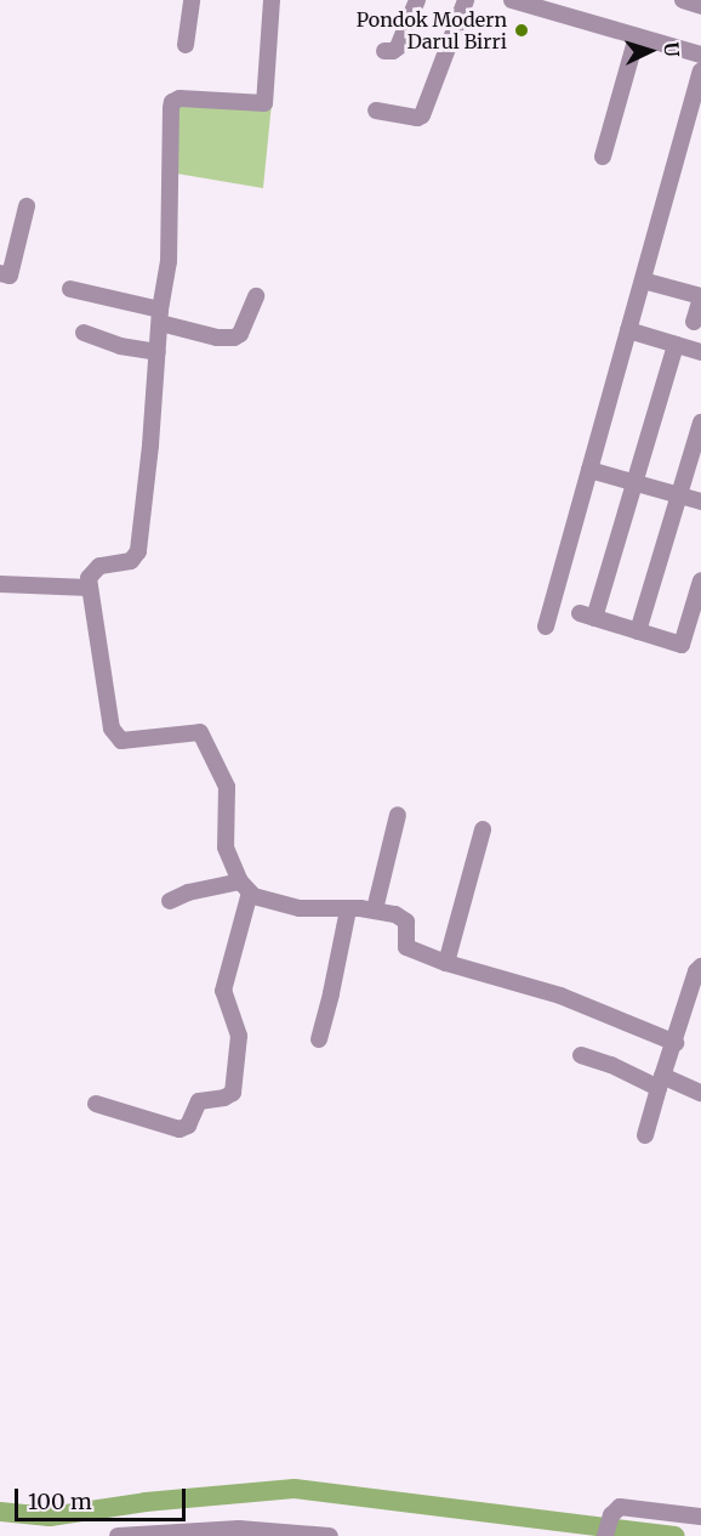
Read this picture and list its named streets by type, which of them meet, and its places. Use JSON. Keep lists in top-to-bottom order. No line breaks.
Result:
{"places":["Pondok Modern Darul Birri"],"scale_bar":"100 m","north":"right"}
